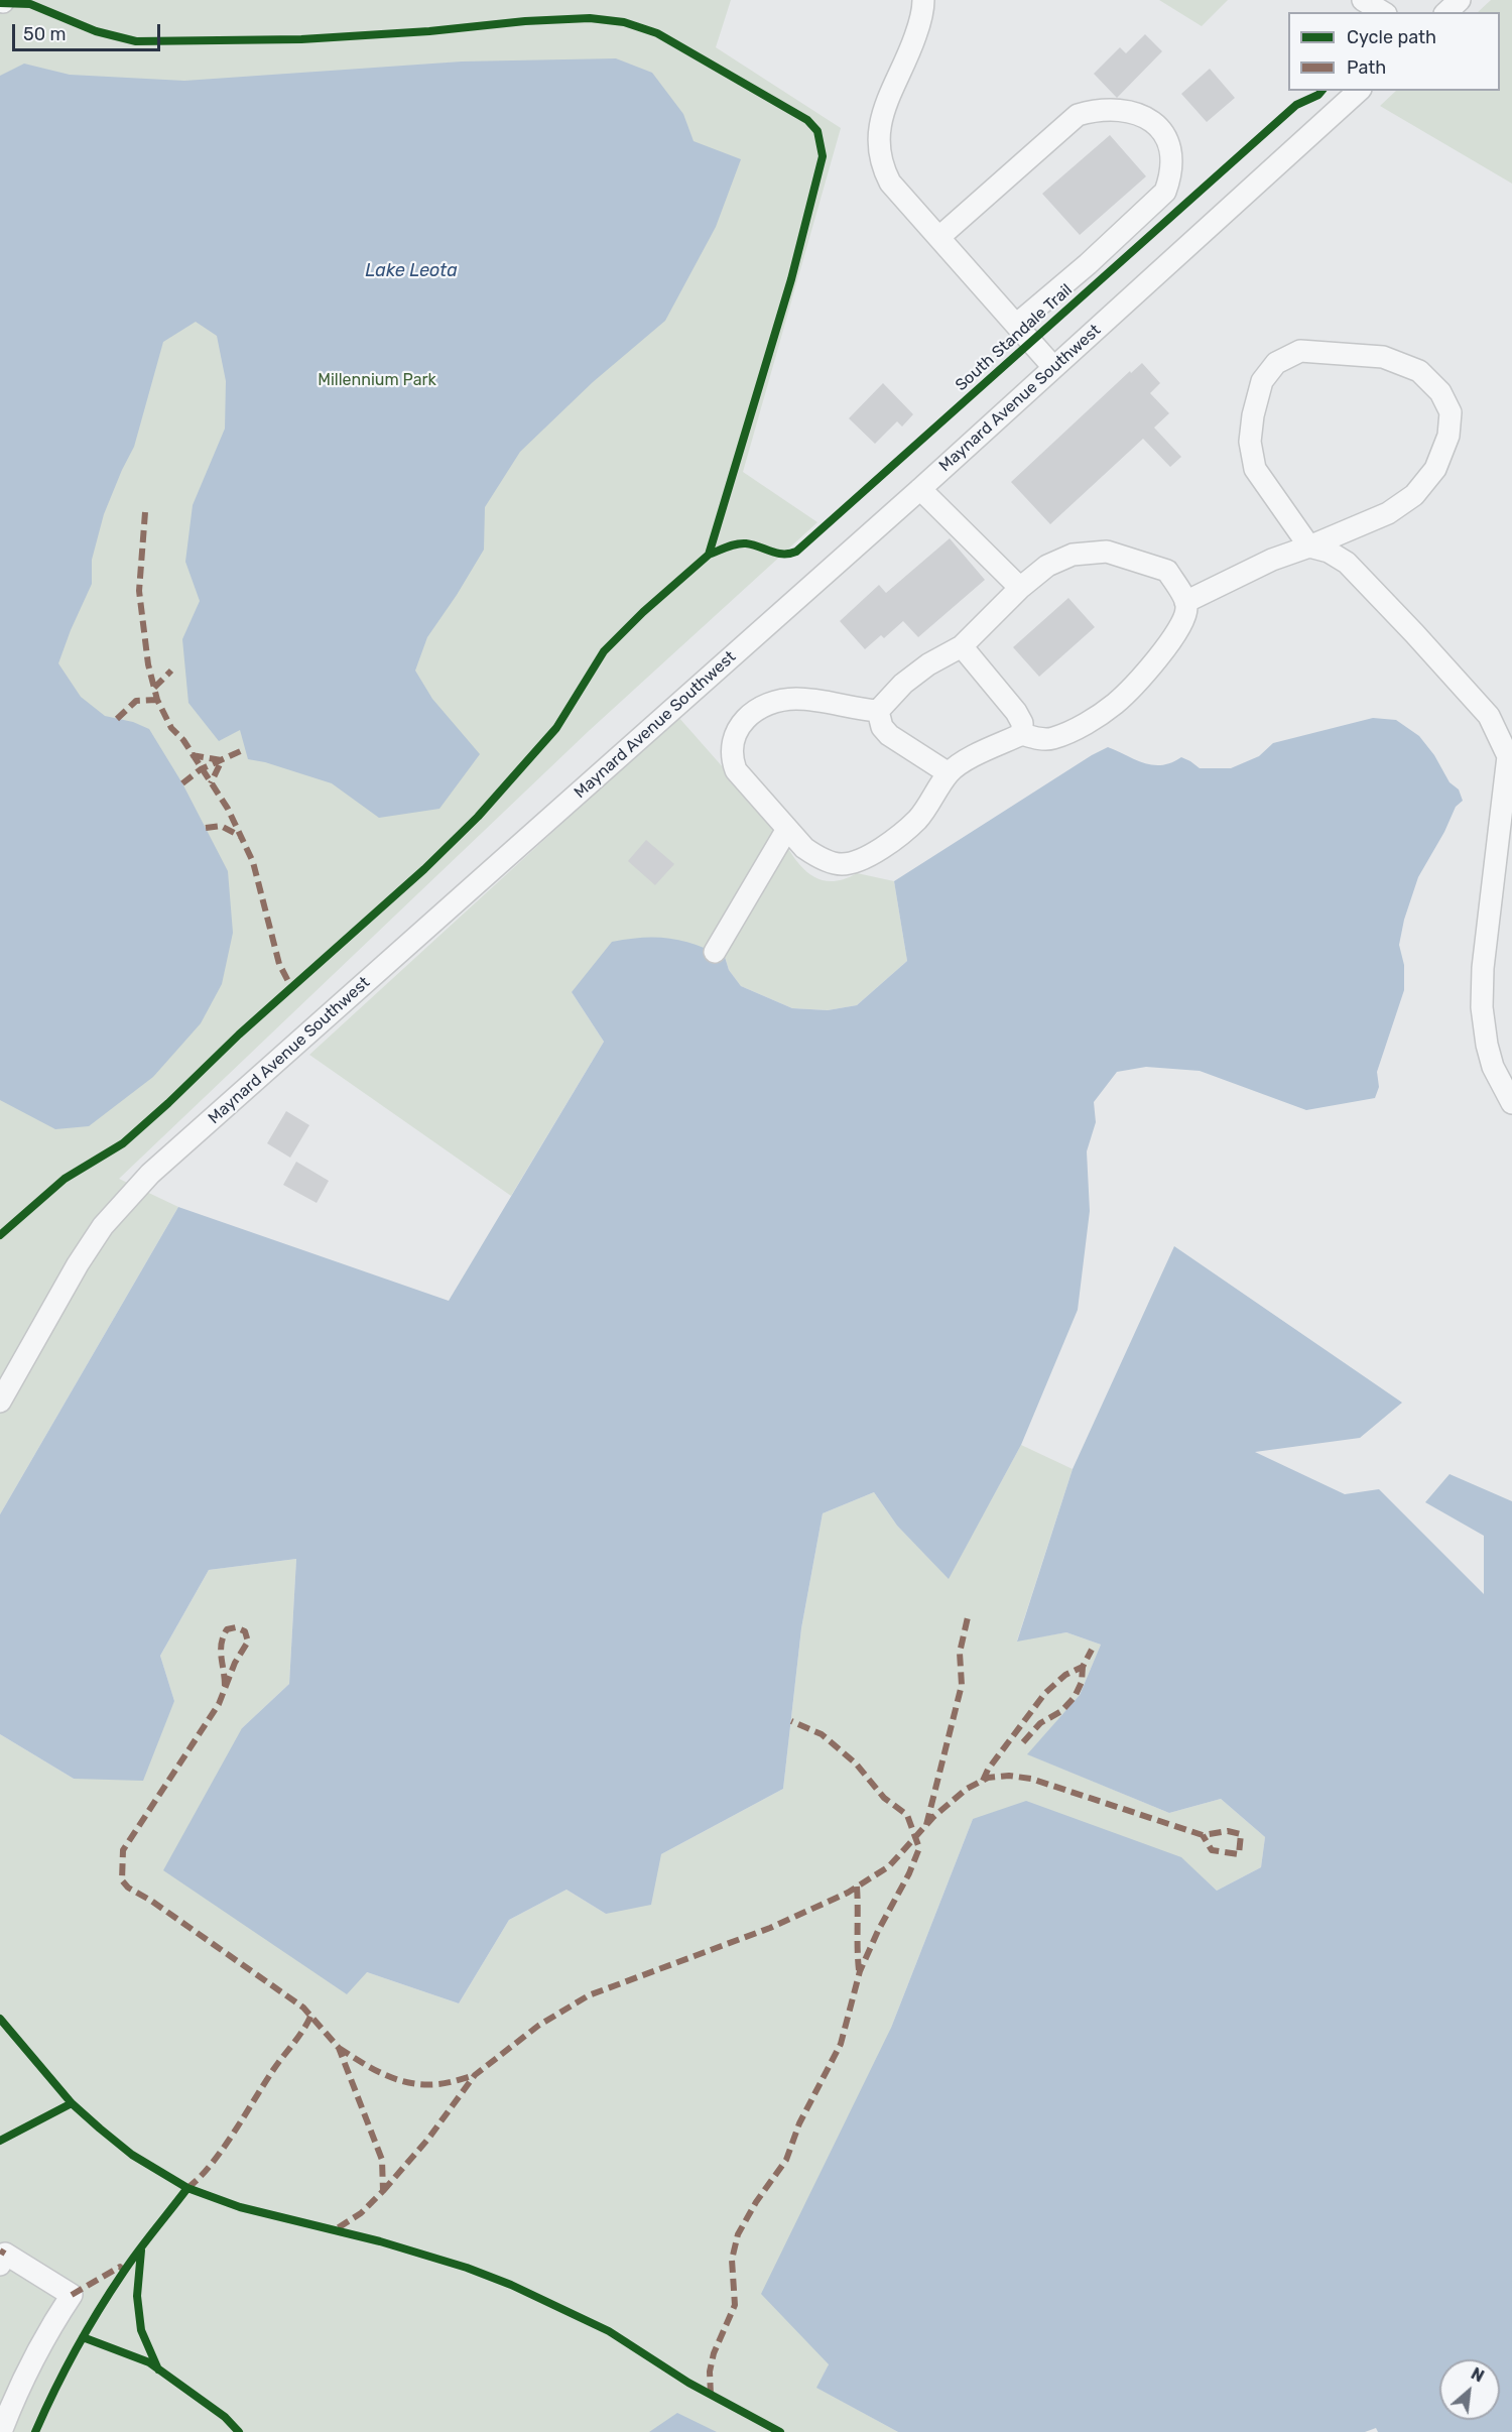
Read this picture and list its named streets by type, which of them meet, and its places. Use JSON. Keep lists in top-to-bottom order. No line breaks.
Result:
{"streets":{"street":["Maynard Avenue Southwest"],"cycle path":["South Standale Trail"]},"water":["Lake Leota"],"parks":["Millennium Park"],"legend":["Cycle path","Path"],"scale_bar":"50 m","north":"top right"}
